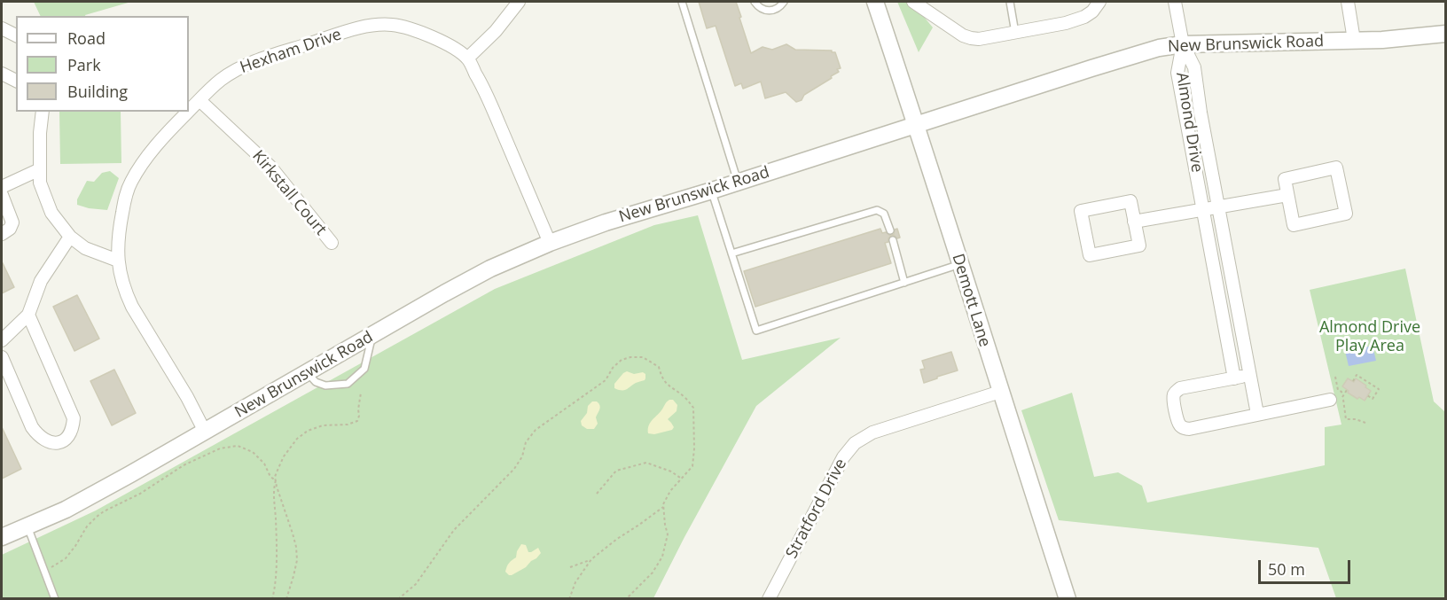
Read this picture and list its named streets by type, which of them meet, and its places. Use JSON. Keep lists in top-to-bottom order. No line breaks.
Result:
{"streets":{"street":["New Brunswick Road","Hexham Drive","Almond Drive","Kirkstall Court","Demott Lane","Stratford Drive"]},"crossings":[["New Brunswick Road","Hexham Drive"],["New Brunswick Road","Almond Drive"],["New Brunswick Road","Demott Lane"],["Hexham Drive","Kirkstall Court"],["Demott Lane","Stratford Drive"]],"parks":["Almond Drive Play Area"],"legend":["Road","Park","Building"],"scale_bar":"50 m"}
